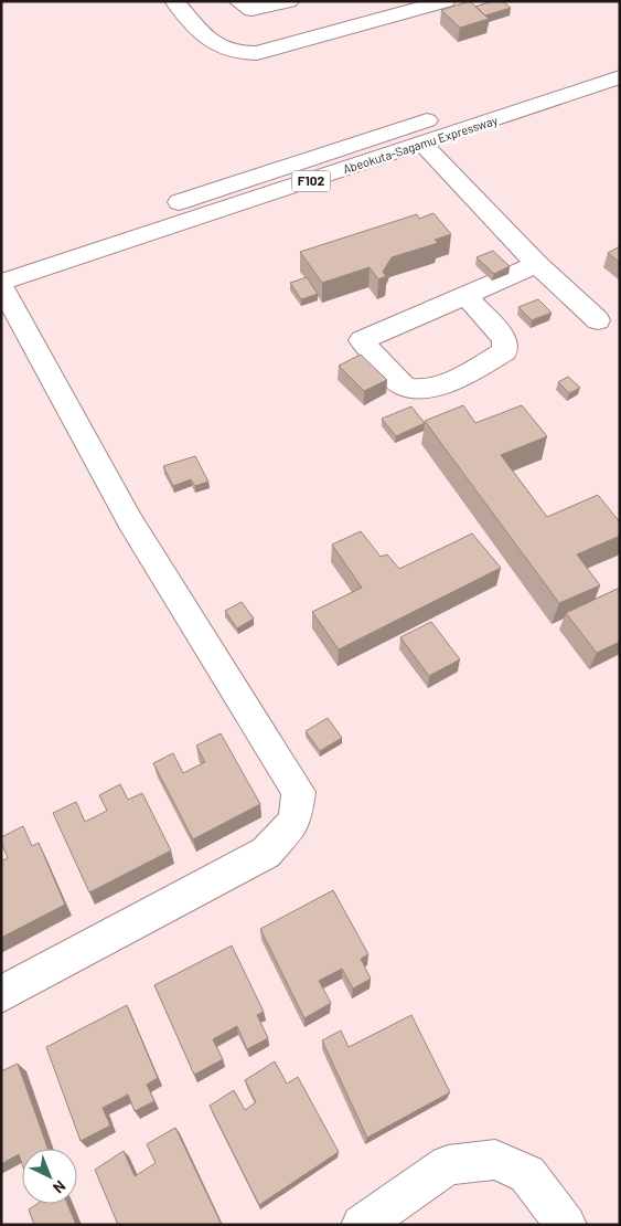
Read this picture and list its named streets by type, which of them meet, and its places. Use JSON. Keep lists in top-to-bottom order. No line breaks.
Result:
{"streets":{"main road":["Abeokuta-Sagamu Expressway","F102"]},"north":"bottom right"}
